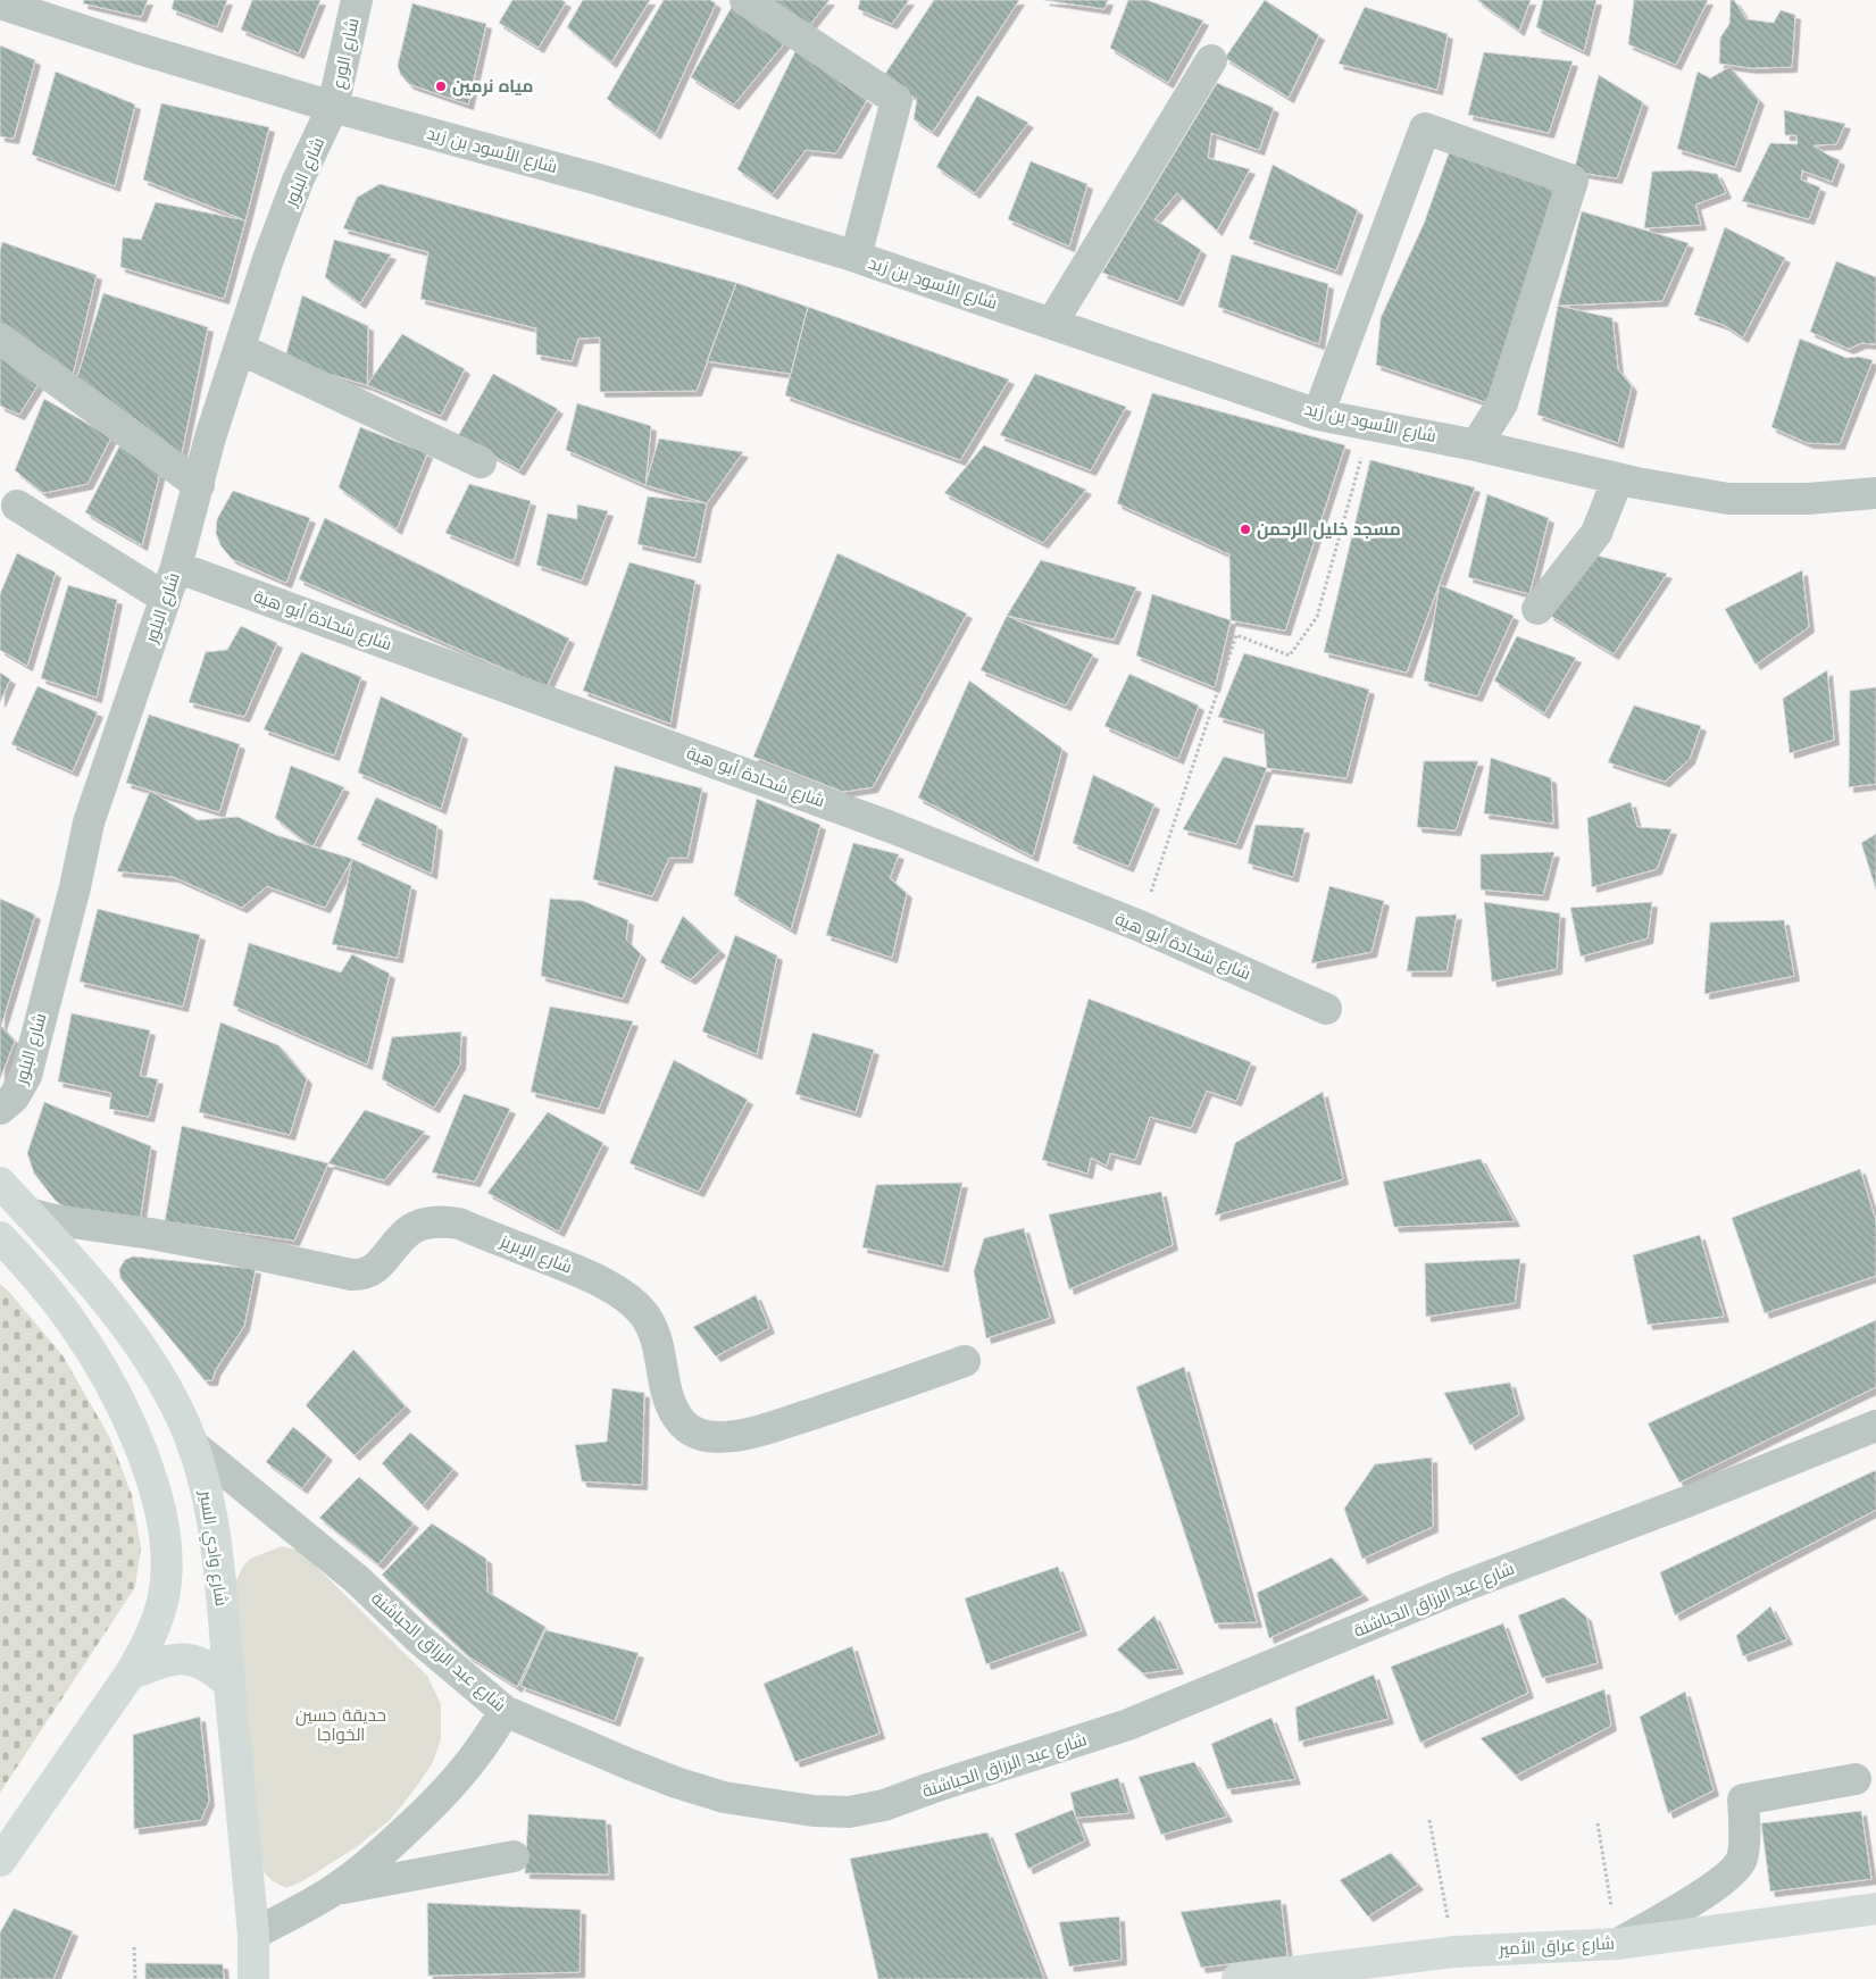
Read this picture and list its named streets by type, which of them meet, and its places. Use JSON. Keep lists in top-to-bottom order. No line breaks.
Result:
{"streets":{"main road":["شارع وادي السير","شارع عراق الأمير"],"street":["شارع الورع","شارع الأسود بن زيد","شارع البلور","شارع شحادة أبو هية","شارع الإبريز","شارع عبد الرزاق الحباشنة"]},"crossings":[["شارع الورع","شارع الأسود بن زيد"],["شارع الورع","شارع البلور"],["شارع الأسود بن زيد","شارع البلور"],["شارع البلور","شارع شحادة أبو هية"],["شارع الإبريز","شارع وادي السير"],["شارع وادي السير","شارع عبد الرزاق الحباشنة"]],"parks":["حديقة حسين الخواجا"],"places":["مياه نرمين","مسجد خليل الرحمن"]}
